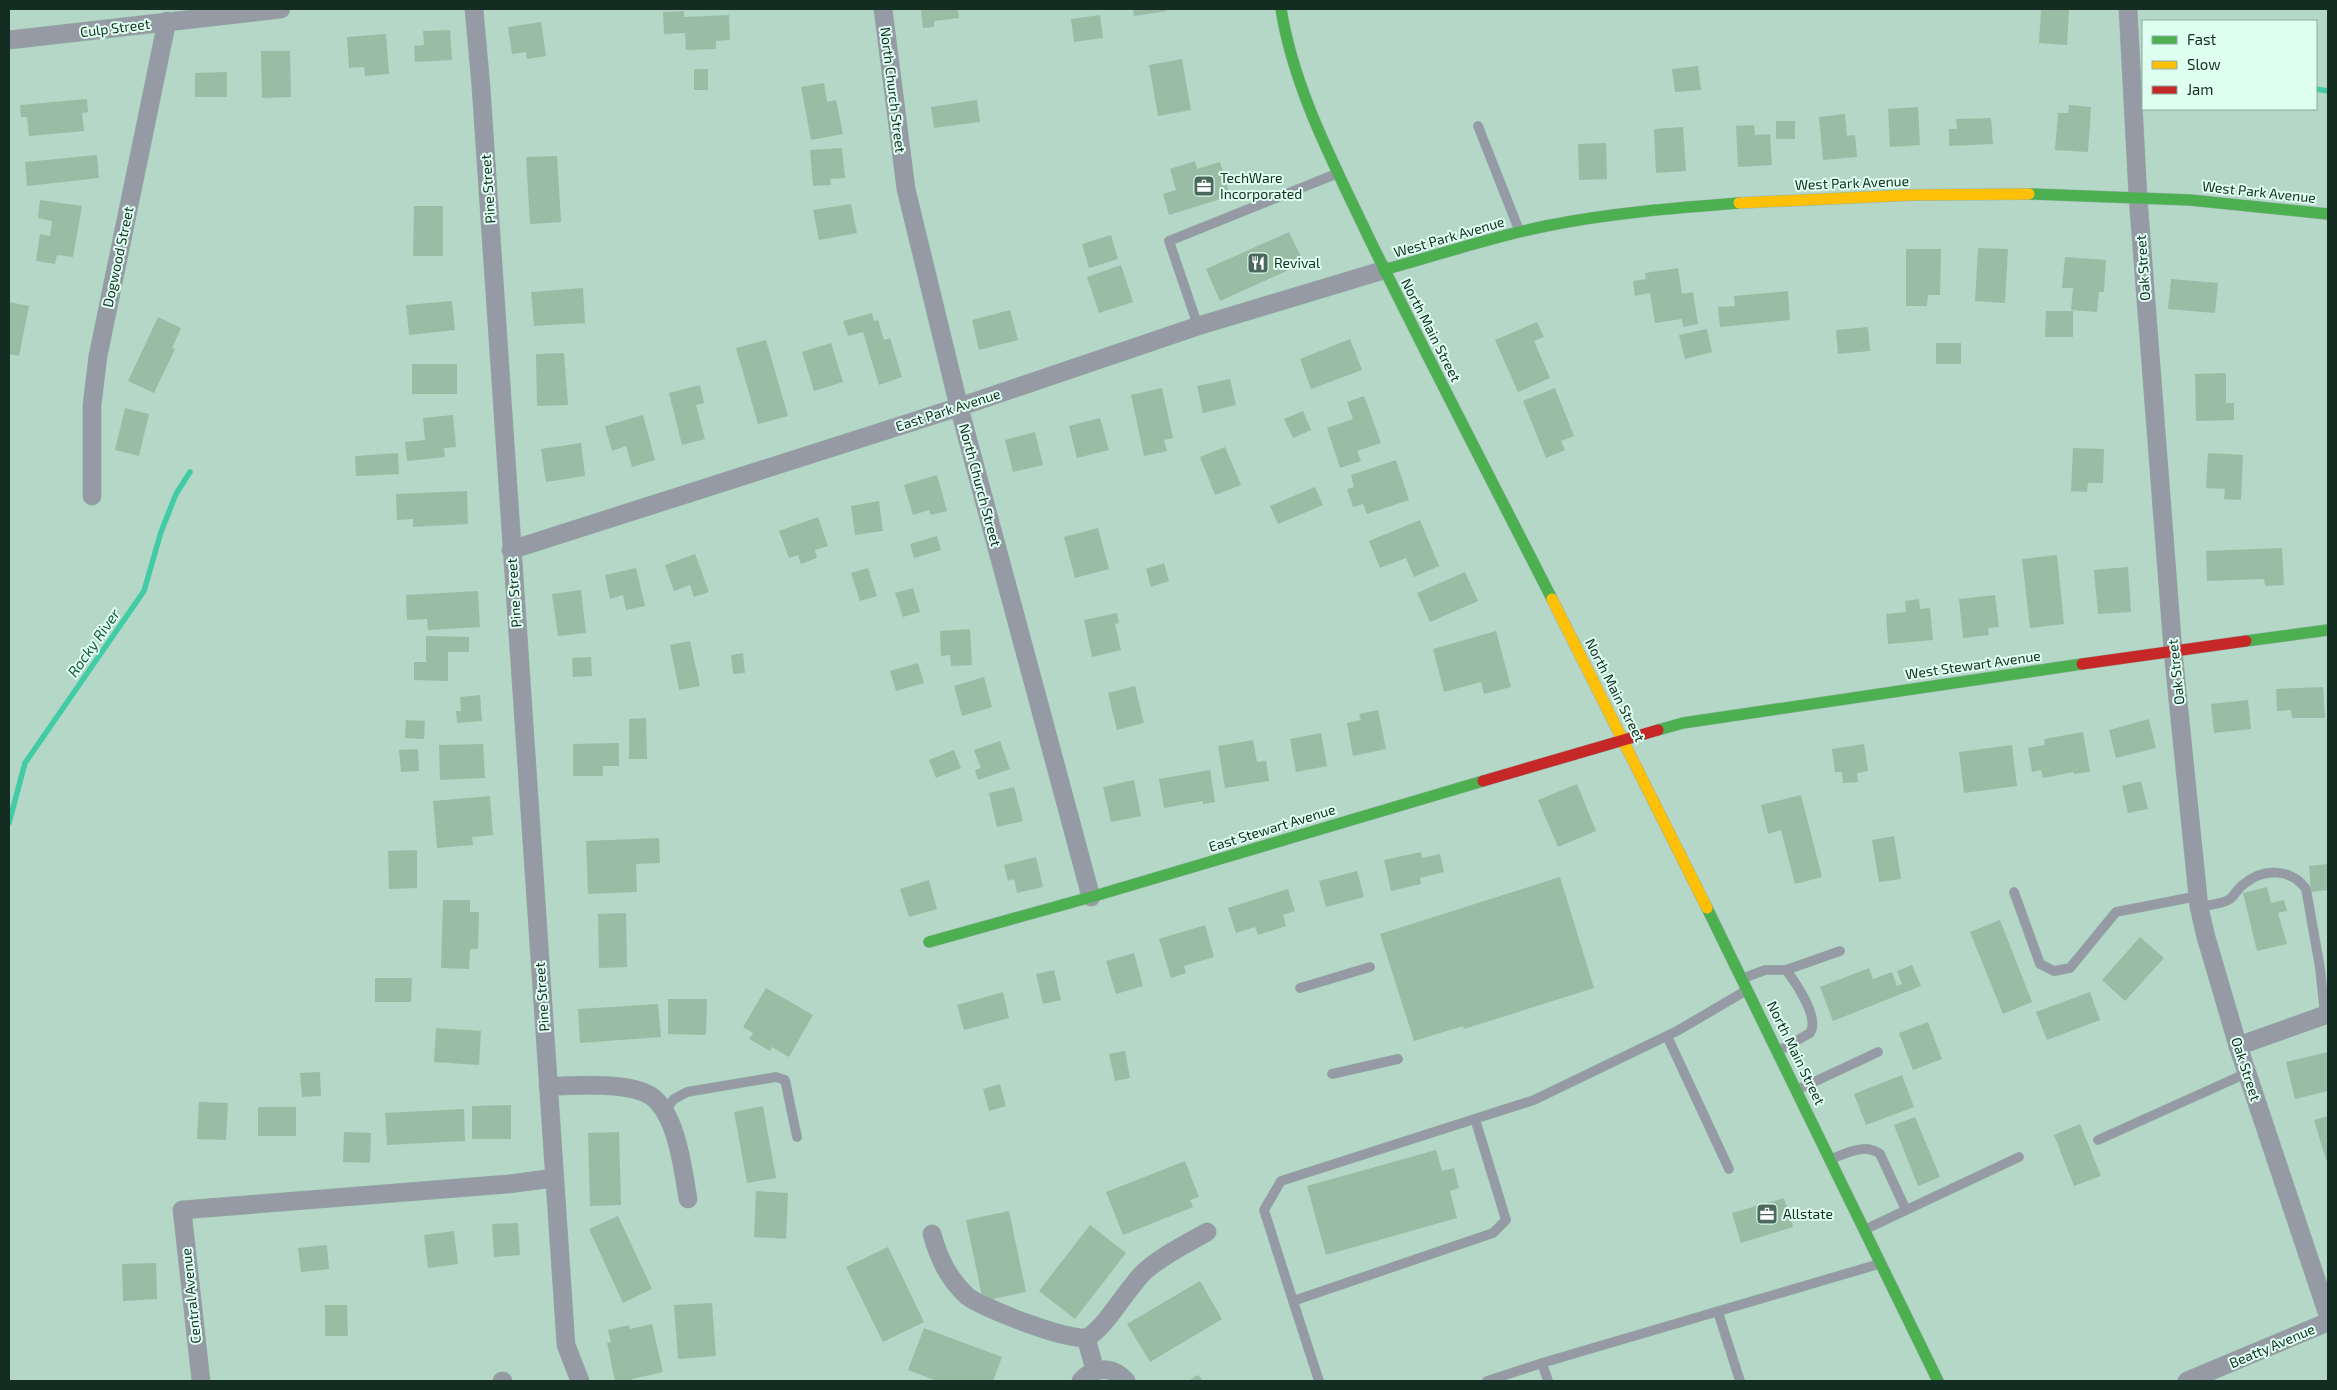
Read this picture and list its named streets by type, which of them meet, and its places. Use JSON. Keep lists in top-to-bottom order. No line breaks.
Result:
{"streets":{"main road":["West Park Avenue","North Main Street","West Stewart Avenue","East Stewart Avenue"],"street":["Culp Street","North Church Street","Pine Street","Dogwood Street","Oak Street","East Park Avenue","Central Avenue","Beatty Avenue"]},"crossings":[["Culp Street","Dogwood Street"],["North Church Street","East Park Avenue"],["North Church Street","East Stewart Avenue"],["West Park Avenue","Oak Street"],["West Park Avenue","North Main Street"],["West Park Avenue","East Park Avenue"],["Pine Street","East Park Avenue"],["Pine Street","Central Avenue"],["Oak Street","West Stewart Avenue"],["North Main Street","East Park Avenue"],["North Main Street","West Stewart Avenue"],["North Main Street","East Stewart Avenue"],["West Stewart Avenue","East Stewart Avenue"]],"water":["Rocky River"],"places":{"office":["TechWare Incorporated","Allstate"],"restaurant":["Revival"]},"legend":["Fast","Slow","Jam"]}
